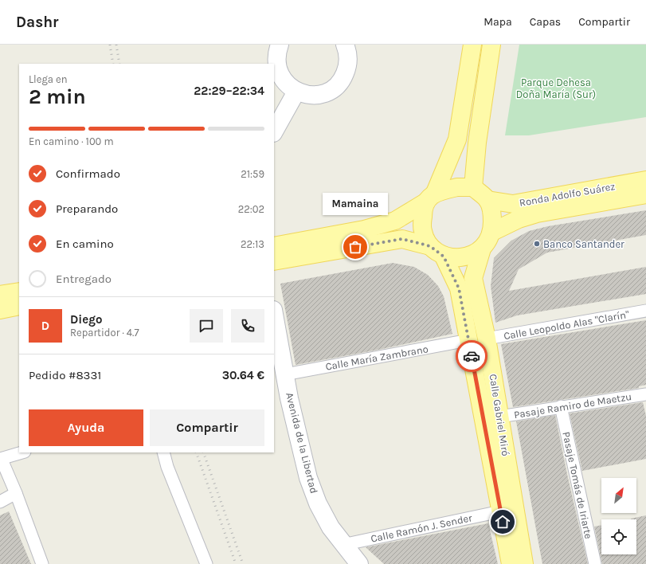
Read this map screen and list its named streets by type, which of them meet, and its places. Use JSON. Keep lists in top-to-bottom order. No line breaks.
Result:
{"streets":{"main road":["Ronda Adolfo Suárez","Calle Gabriel Miró","Avenida de la Libertad"],"street":["Calle Leopoldo Alas \"Clarín\"","Calle María Zambrano","Pasaje Ramiro de Maetzu","Pasaje Tomás de Iriarte","Calle Ramón J. Sender"]},"crossings":[["Ronda Adolfo Suárez","Calle Gabriel Miró"],["Calle Leopoldo Alas \"Clarín\"","Calle Gabriel Miró"],["Calle María Zambrano","Calle Gabriel Miró"],["Calle María Zambrano","Avenida de la Libertad"],["Pasaje Ramiro de Maetzu","Calle Gabriel Miró"],["Pasaje Ramiro de Maetzu","Pasaje Tomás de Iriarte"],["Calle Gabriel Miró","Calle Ramón J. Sender"],["Avenida de la Libertad","Calle Ramón J. Sender"]],"parks":["Parque Dehesa Doña María (Sur)"],"places":["Banco Santander","Mamaina"],"north":"top right","page":{"header":"Dashr","nav":["Mapa","Capas","Compartir"],"heading":["2 min","Llega en","22:29–22:34"],"panel":["Diego","Repartidor · 4.7","Pedido #8331","30.64 €"],"bar":"En camino · 100 m","list":[["Confirmado","21:59"],["Preparando","22:02"],["En camino","22:13"],"Entregado"],"bubble":"Mamaina","round":"D","buttons":["Ayuda","Compartir"]}}
